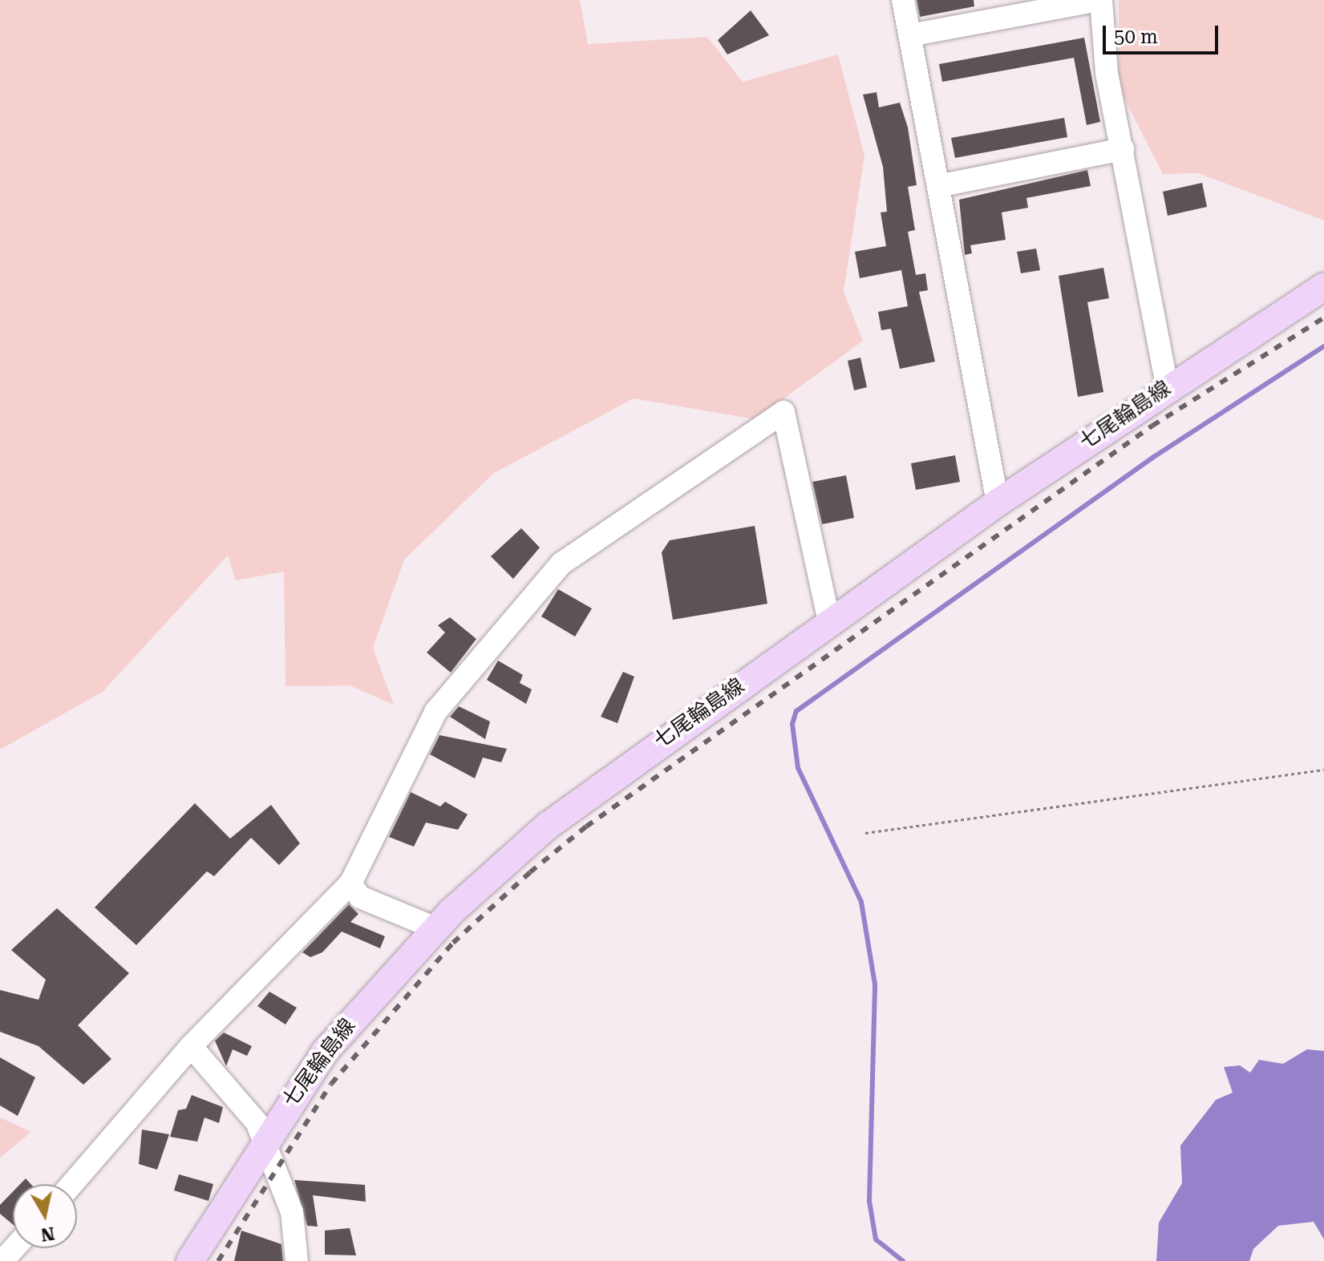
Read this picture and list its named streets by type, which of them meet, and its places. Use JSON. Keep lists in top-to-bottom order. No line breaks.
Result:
{"streets":{"main road":["七尾輪島線"]},"scale_bar":"50 m","north":"bottom"}
